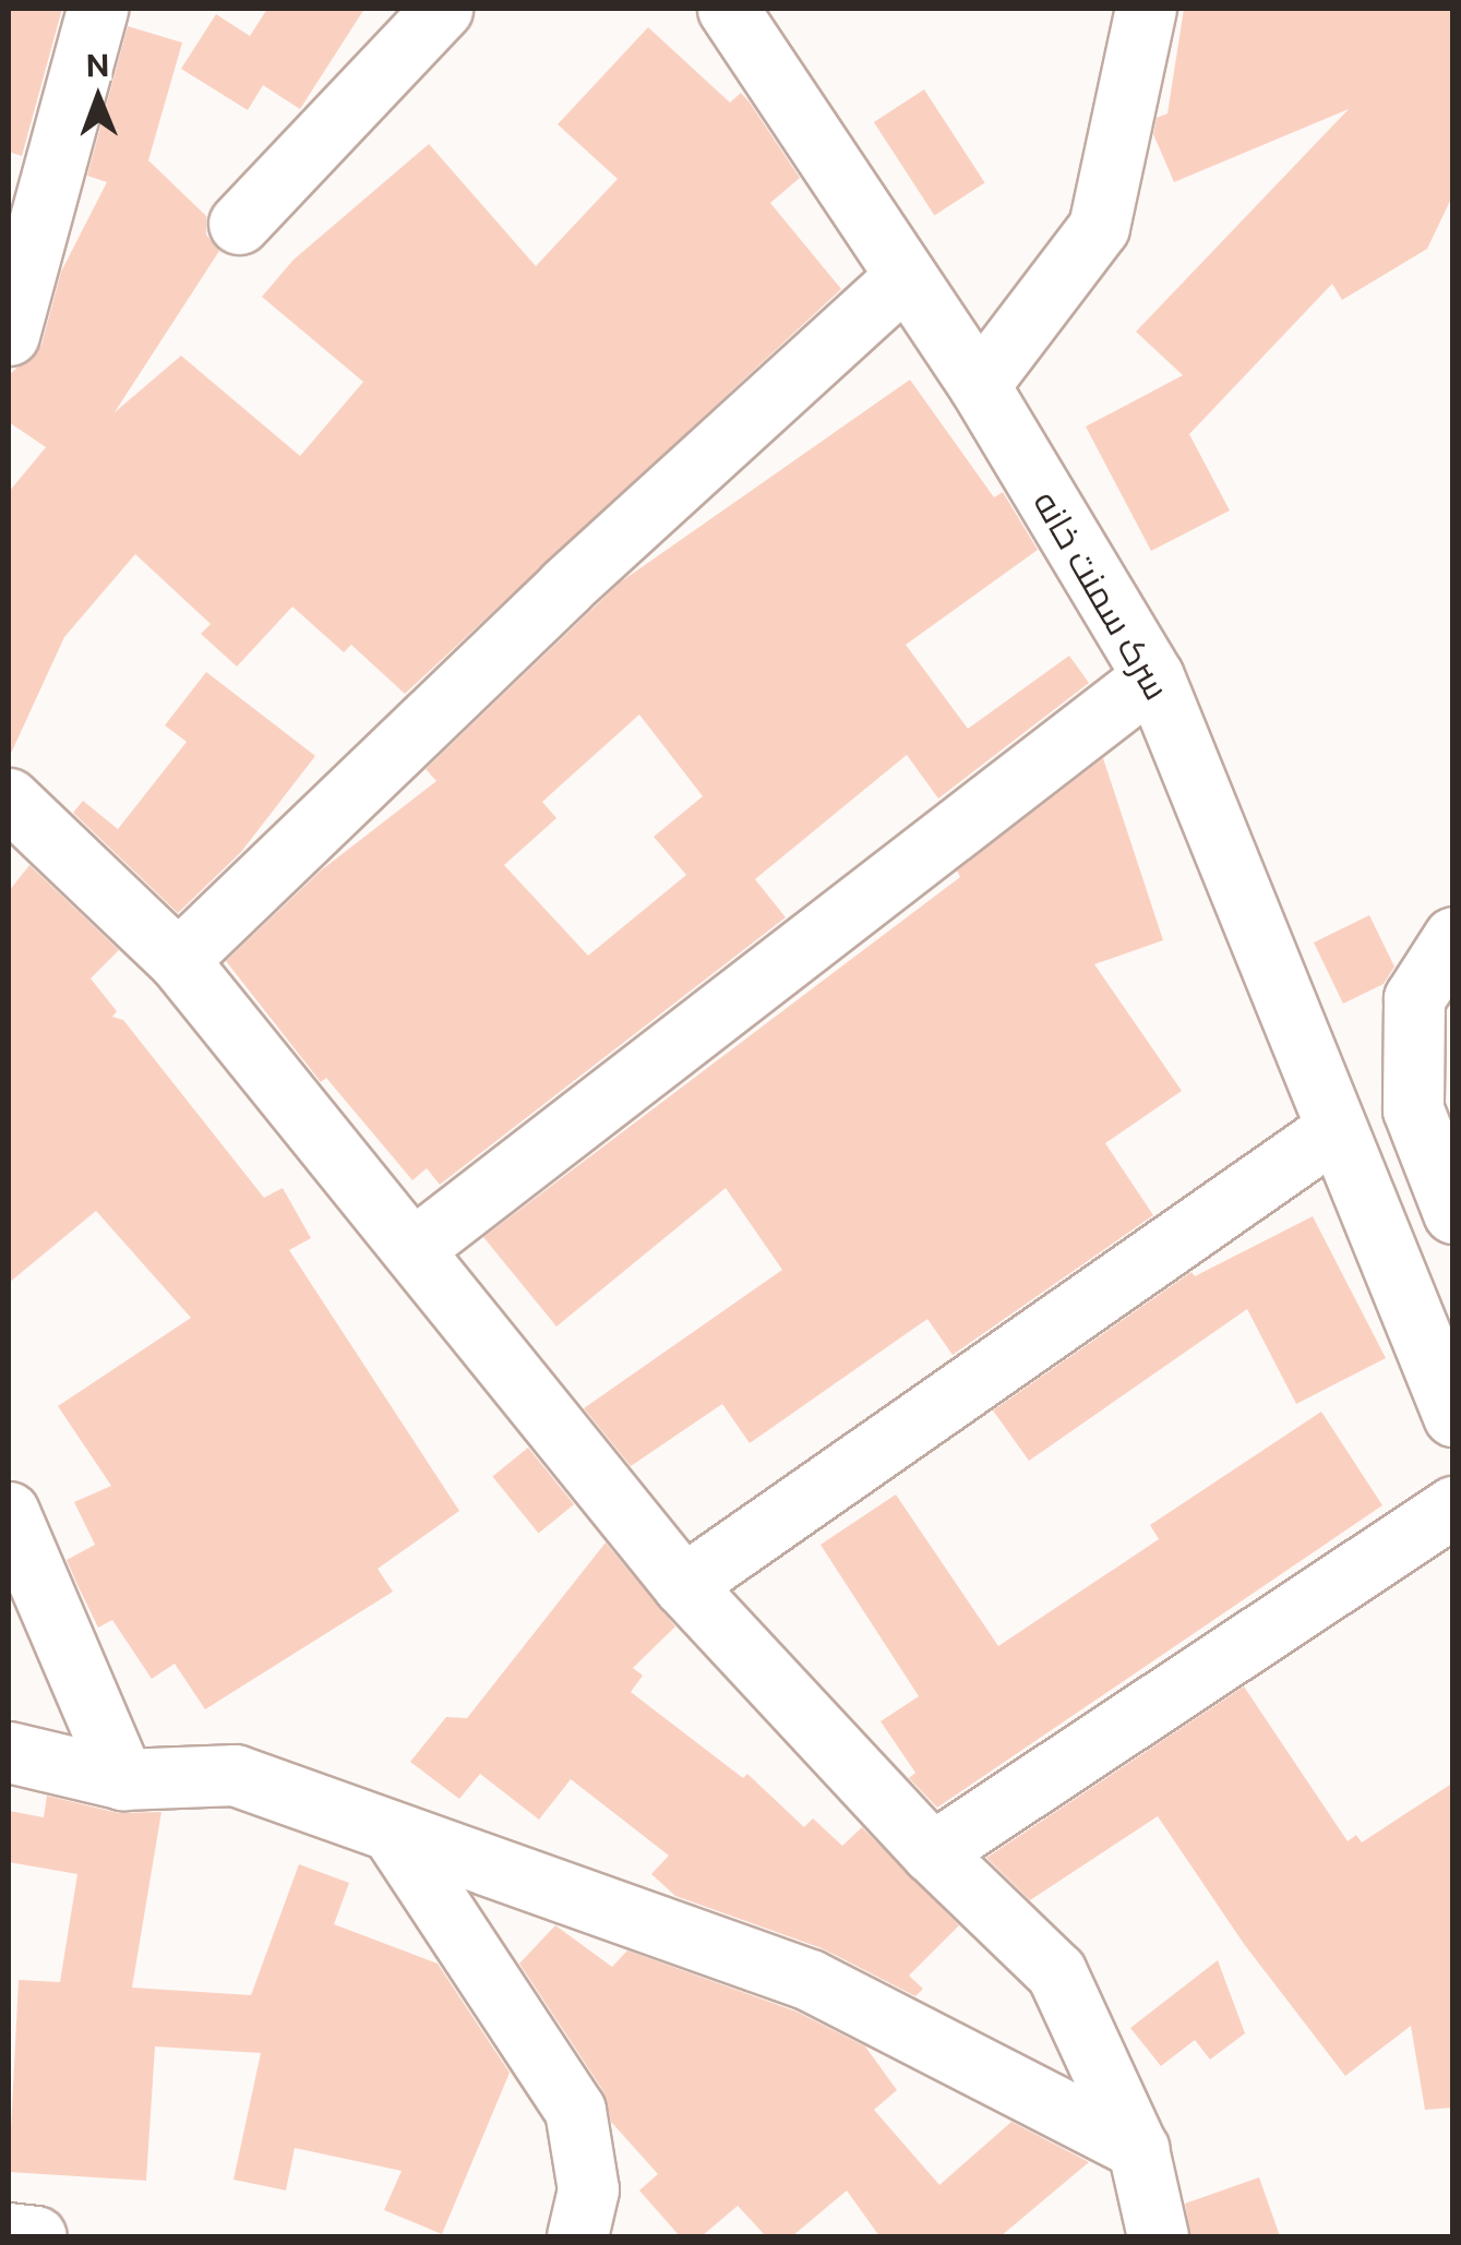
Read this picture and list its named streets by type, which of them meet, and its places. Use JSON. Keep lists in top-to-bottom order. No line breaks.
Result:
{"streets":{"street":["سرک سمنت خانه"]},"north":"top"}
